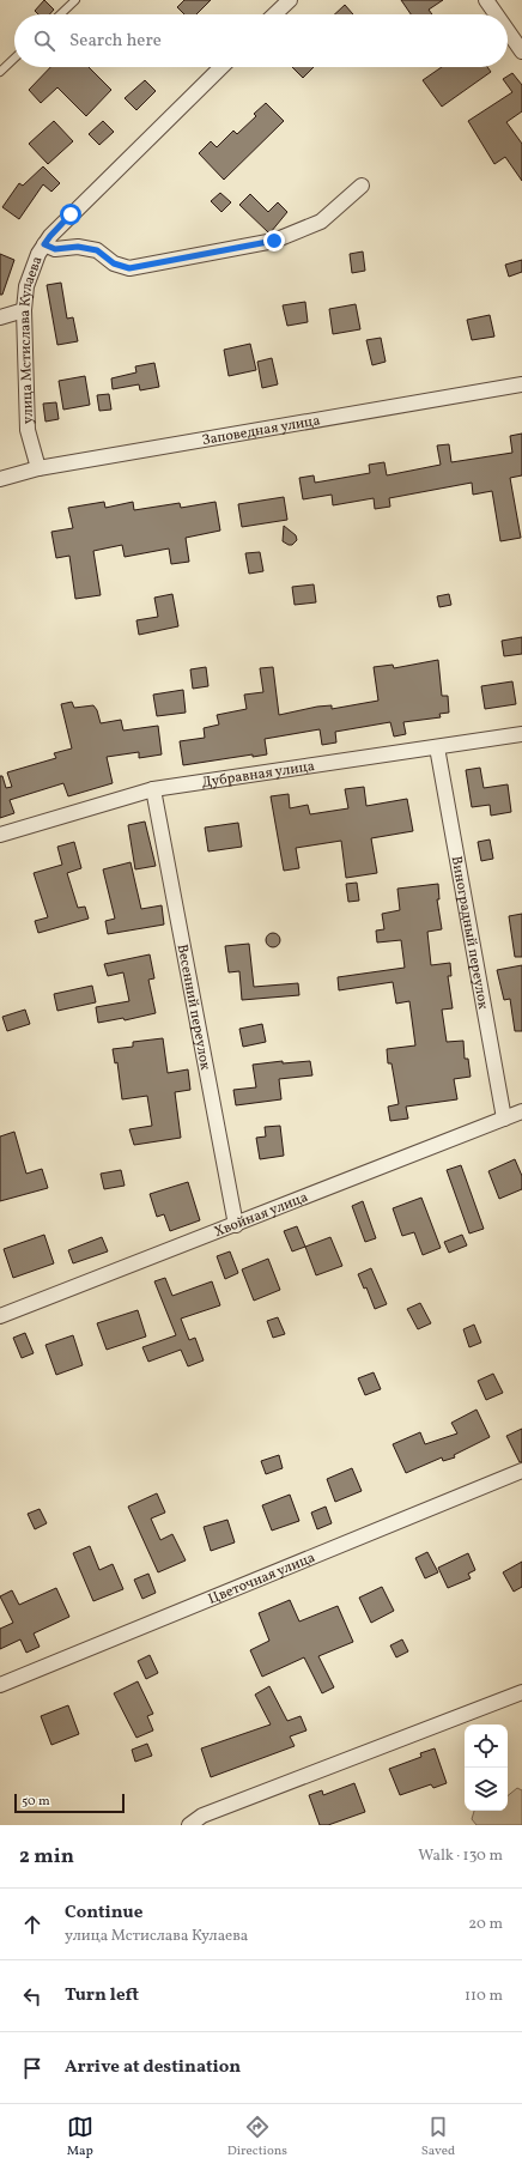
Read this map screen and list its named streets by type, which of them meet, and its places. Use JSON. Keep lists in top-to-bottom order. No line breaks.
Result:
{"streets":{"street":["улица Мстислава Кулаева","Заповедная улица","Дубравная улица","Виноградный переулок","Весенний переулок","Хвойная улица","Цветочная улица"]},"crossings":[["улица Мстислава Кулаева","Заповедная улица"],["Дубравная улица","Виноградный переулок"],["Дубравная улица","Весенний переулок"],["Виноградный переулок","Хвойная улица"],["Весенний переулок","Хвойная улица"]],"scale_bar":"50 m","page":{"search":"Search here","scale":"50 m","heading":["2 min","Walk · 130 m"],"list":[["Continue","улица Мстислава Кулаева","20 m"],["Turn left","110 m"],"Arrive at destination"],"nav":["Map","Directions","Saved"]}}
